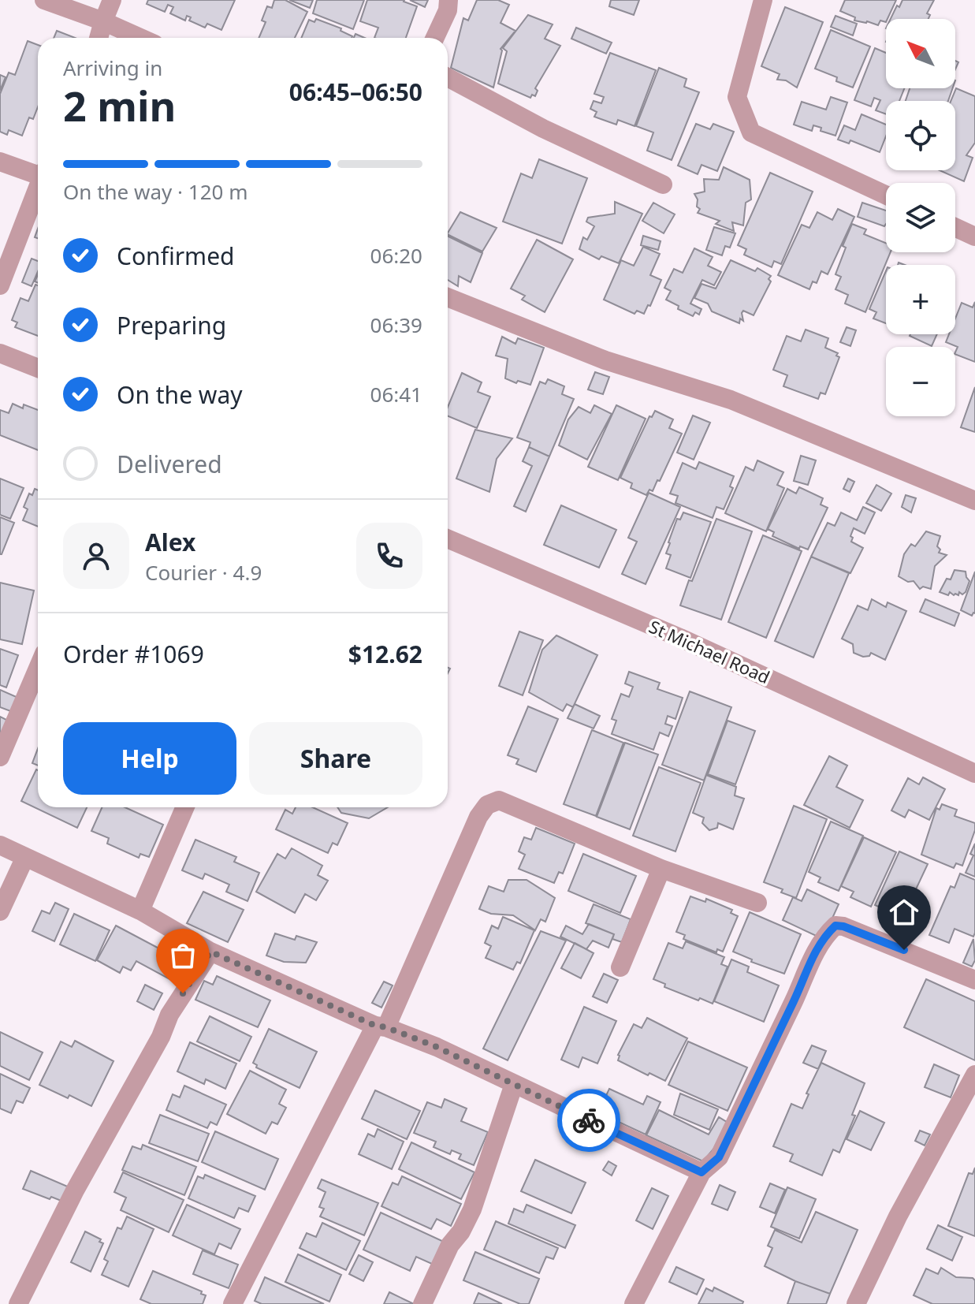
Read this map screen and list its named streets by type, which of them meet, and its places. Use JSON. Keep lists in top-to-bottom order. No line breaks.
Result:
{"streets":{"street":["St Michael Road"]},"north":"top left","page":{"map_buttons":["+","−"],"heading":["2 min","Arriving in","06:45–06:50"],"panel":["Alex","Courier · 4.9","Order #1069","$12.62"],"bar":"On the way · 120 m","list":[["Confirmed","06:20"],["Preparing","06:39"],["On the way","06:41"],"Delivered"],"buttons":["Help","Share"]}}
